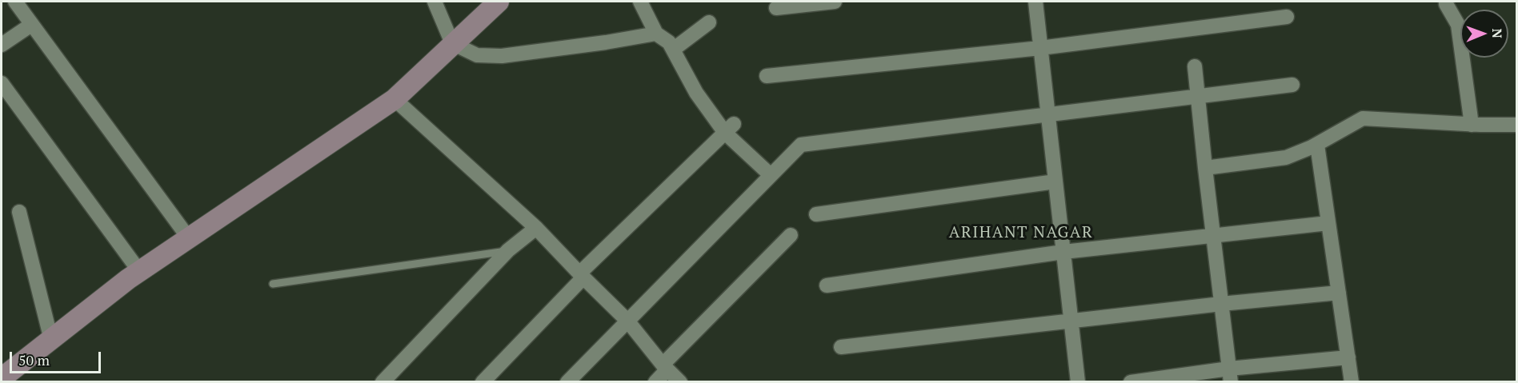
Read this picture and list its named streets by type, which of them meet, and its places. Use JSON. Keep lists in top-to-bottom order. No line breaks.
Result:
{"districts":["ARIHANT NAGAR"],"scale_bar":"50 m","north":"right"}
